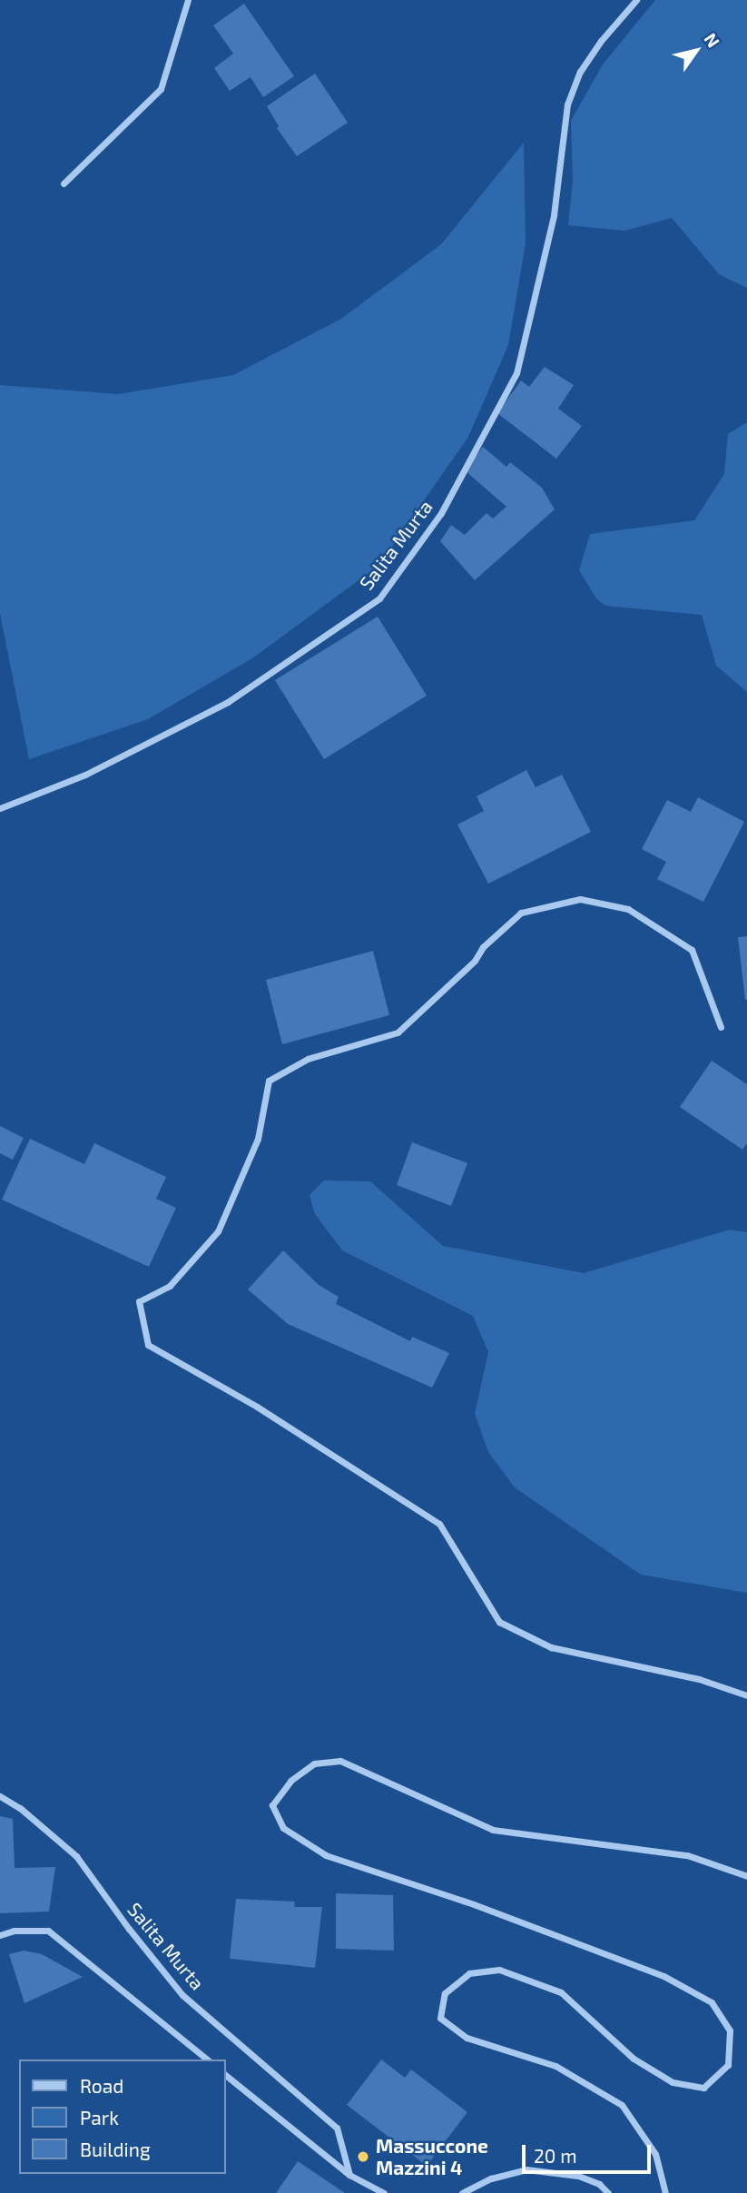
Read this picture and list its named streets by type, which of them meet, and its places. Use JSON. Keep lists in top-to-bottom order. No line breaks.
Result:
{"streets":{"street":["Salita Murta"]},"places":["Massuccone Mazzini 4"],"legend":["Road","Park","Building"],"scale_bar":"20 m","north":"top right"}
